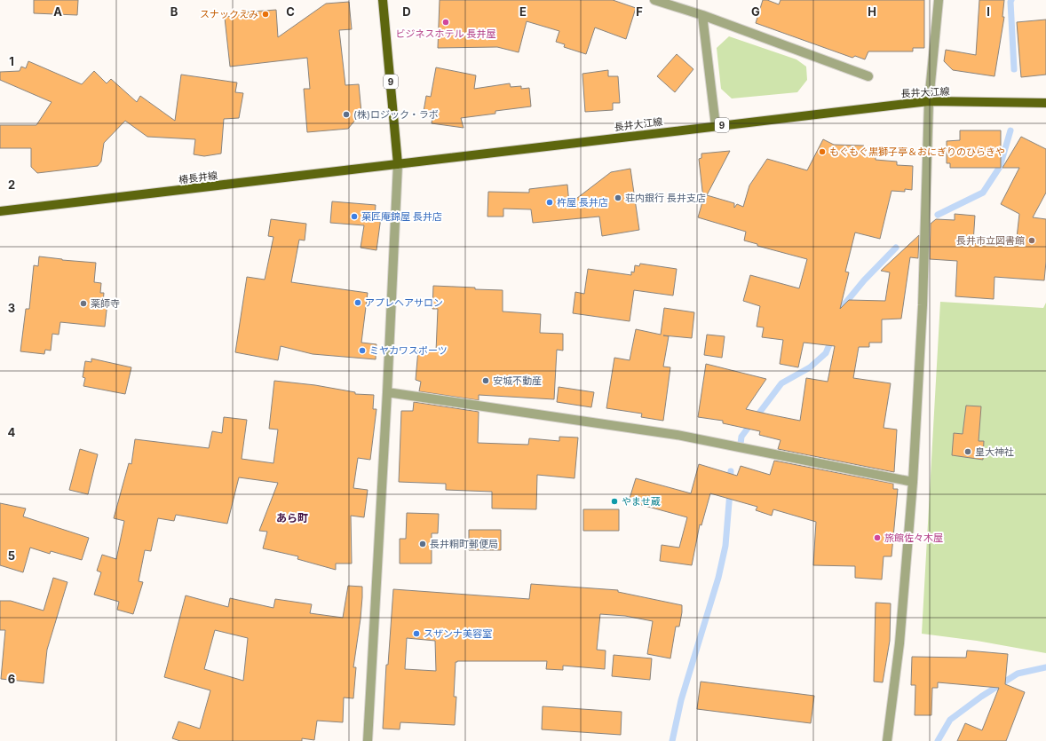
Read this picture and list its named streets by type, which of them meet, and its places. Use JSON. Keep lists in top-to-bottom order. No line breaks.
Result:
{"streets":{"main road":["9","長井大江線","椿長井線"]},"crossings":[["9","長井大江線"],["9","椿長井線"],["長井大江線","椿長井線"]],"districts":["あら町"],"places":["スナックえみ","ビジネスホテル 長井屋","(株)ロジック・ラボ","もぐもぐ黒獅子亭＆おにぎりのひらきや","荘内銀行 長井支店","杵屋 長井店","菓匠庵錦屋 長井店","長井市立図書館","アプレヘアサロン","薬師寺","ミヤカワスポーツ","安城不動産","皇大神社","やませ蔵","旅館佐々木屋","長井粡町郵便局","スザンナ美容室"],"grid":{"columns":["A","B","C","D","E","F","G","H","I"],"rows":["1","2","3","4","5","6"]}}
